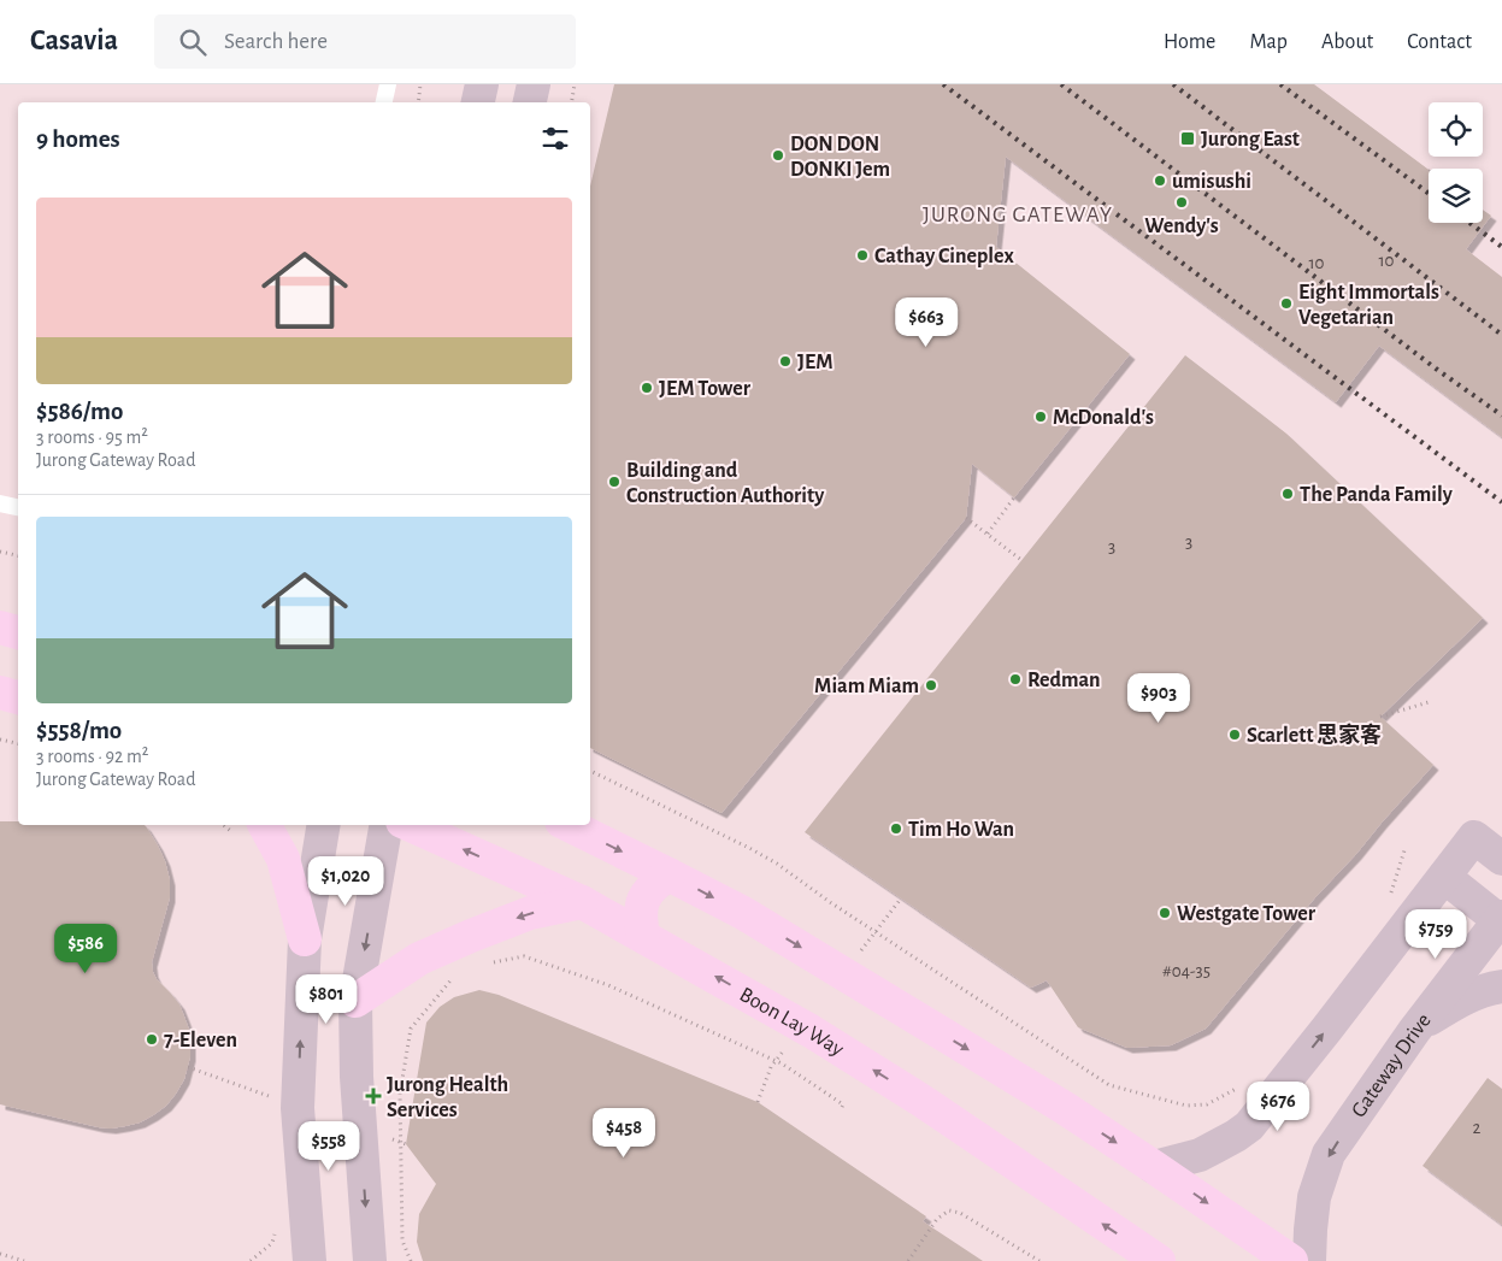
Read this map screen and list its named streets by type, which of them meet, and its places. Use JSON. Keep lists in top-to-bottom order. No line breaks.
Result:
{"streets":{"main road":["Boon Lay Way"],"street":["Gateway Drive"]},"districts":["JURONG GATEWAY"],"places":{"transit":["Jurong East"],"other":["DON DON DONKI Jem","umisushi","Wendy's","Cathay Cineplex","Eight Immortals Vegetarian","JEM","JEM Tower","McDonald's","Building and Construction Authority","The Panda Family","Redman","Miam Miam","Scarlett 思家客","Tim Ho Wan","Westgate Tower","7-Eleven"],"health":["Jurong Health Services"]},"house_numbers":["10","10","3","3","#04-35","2"],"page":{"header":"Casavia","search":"Search here","nav":["Home","Map","About","Contact"],"heading":"9 homes","list":[{"name":"$586/mo","note":"3 rooms · 95 m² · Jurong Gateway Road"},{"name":"$558/mo","note":"3 rooms · 92 m² · Jurong Gateway Road"}],"price":["$663","$903","$1,020","$759","$586","$801","$676","$458","$558"]}}
